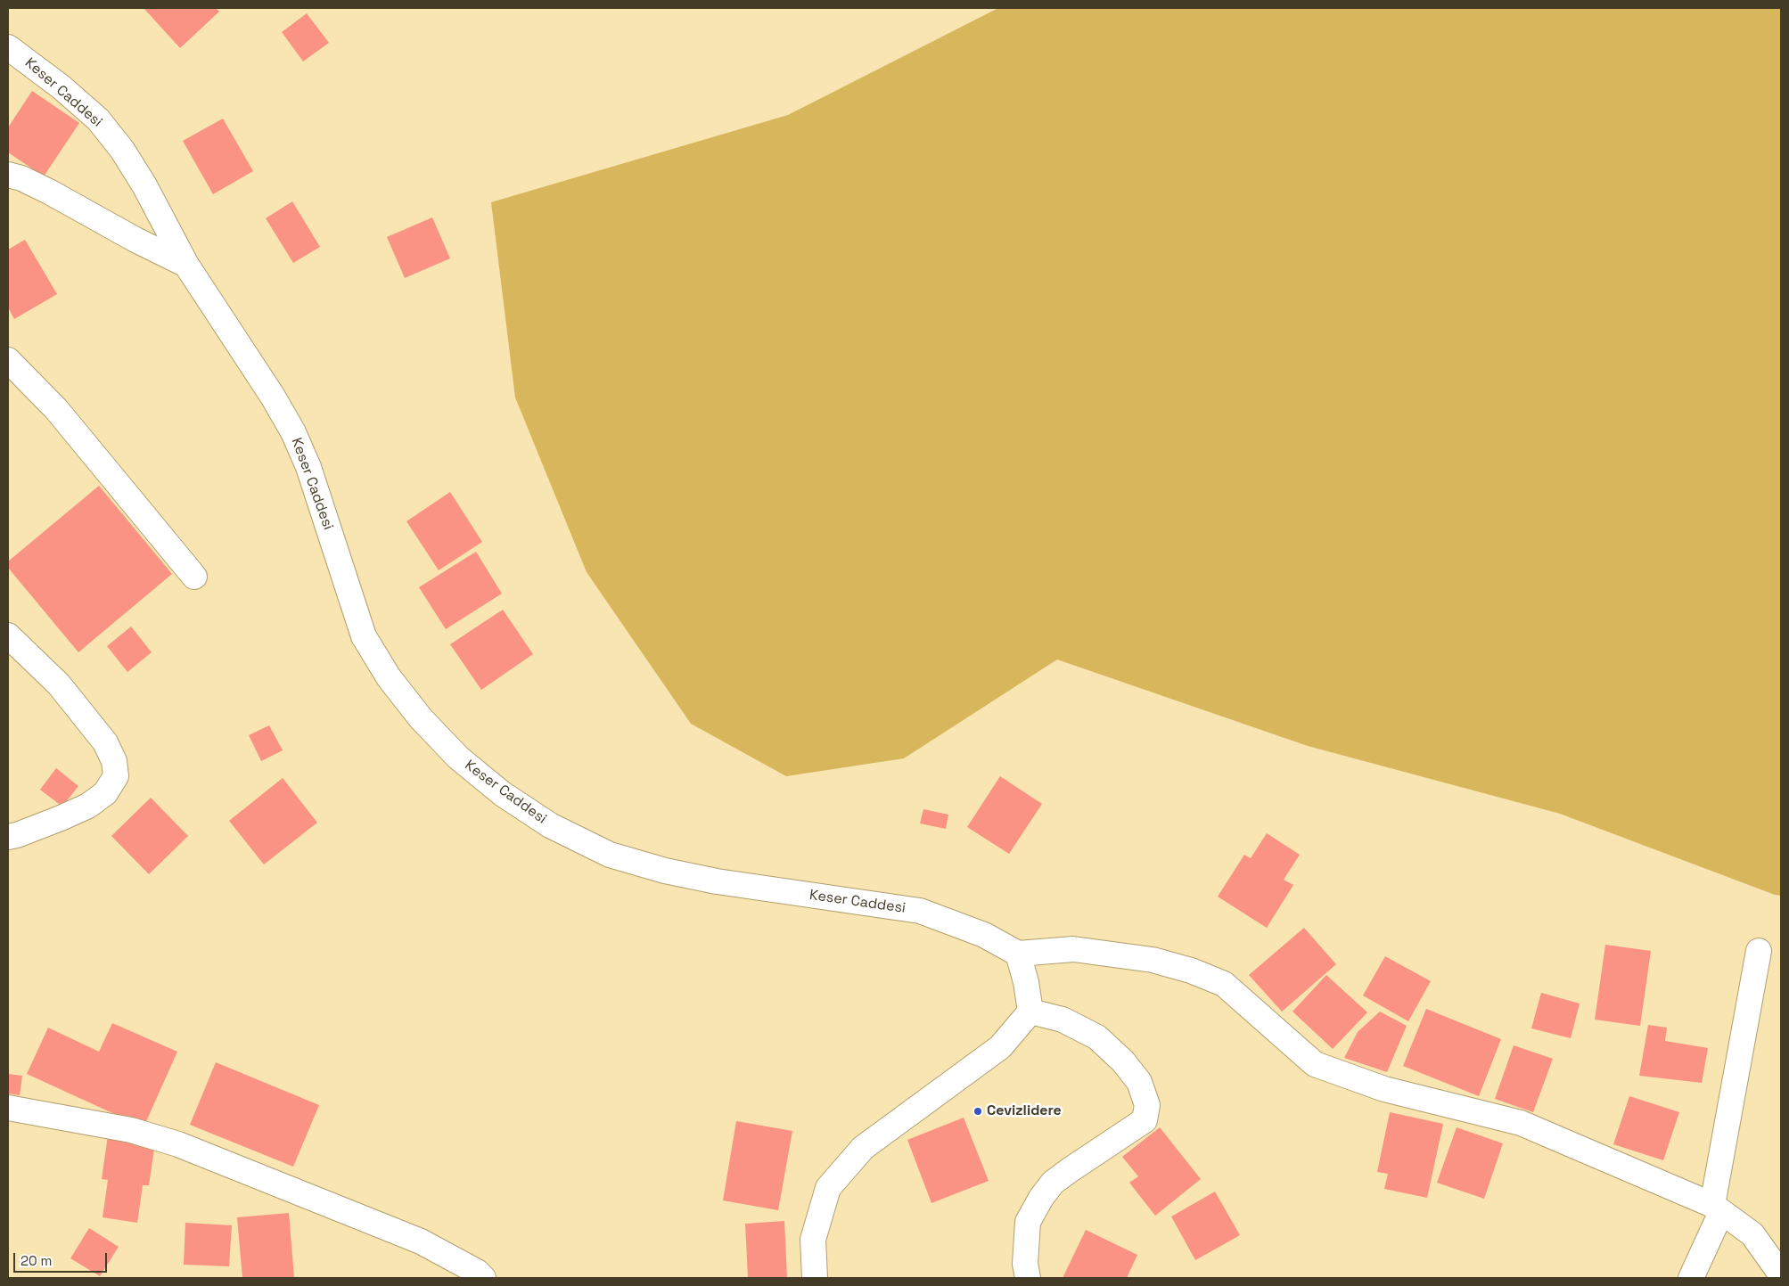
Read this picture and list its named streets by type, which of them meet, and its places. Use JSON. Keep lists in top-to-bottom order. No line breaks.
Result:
{"streets":{"street":["Keser Caddesi"]},"places":["Cevizlidere"],"scale_bar":"20 m"}
